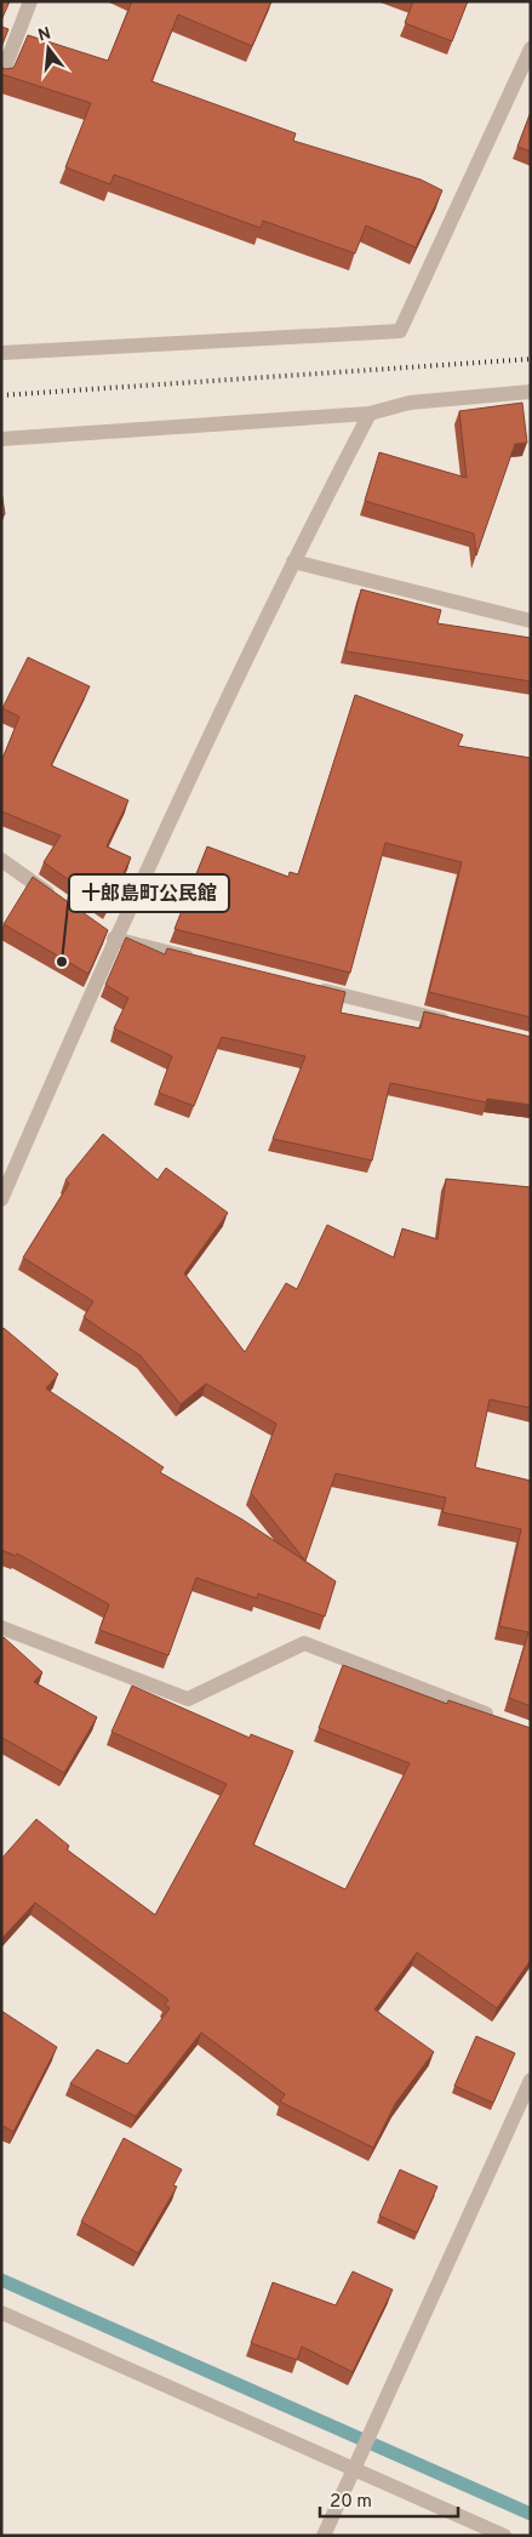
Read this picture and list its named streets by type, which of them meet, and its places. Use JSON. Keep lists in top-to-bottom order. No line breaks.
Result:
{"places":["十郎島町公民館"],"scale_bar":"20 m","north":"top"}
